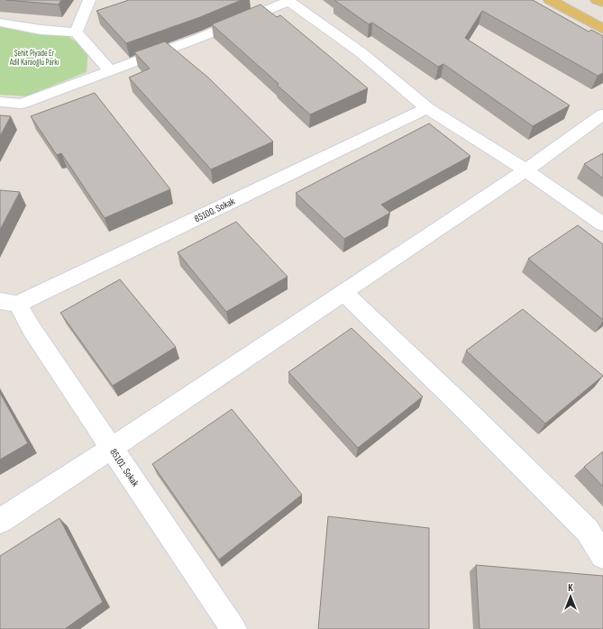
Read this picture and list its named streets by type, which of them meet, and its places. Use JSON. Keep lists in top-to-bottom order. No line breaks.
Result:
{"streets":{"street":["85100. Sokak","85101. Sokak"]},"crossings":[["85100. Sokak","85101. Sokak"]],"parks":["Şehit Piyade Er Adil Karaoğlu Parkı"],"north":"top"}
